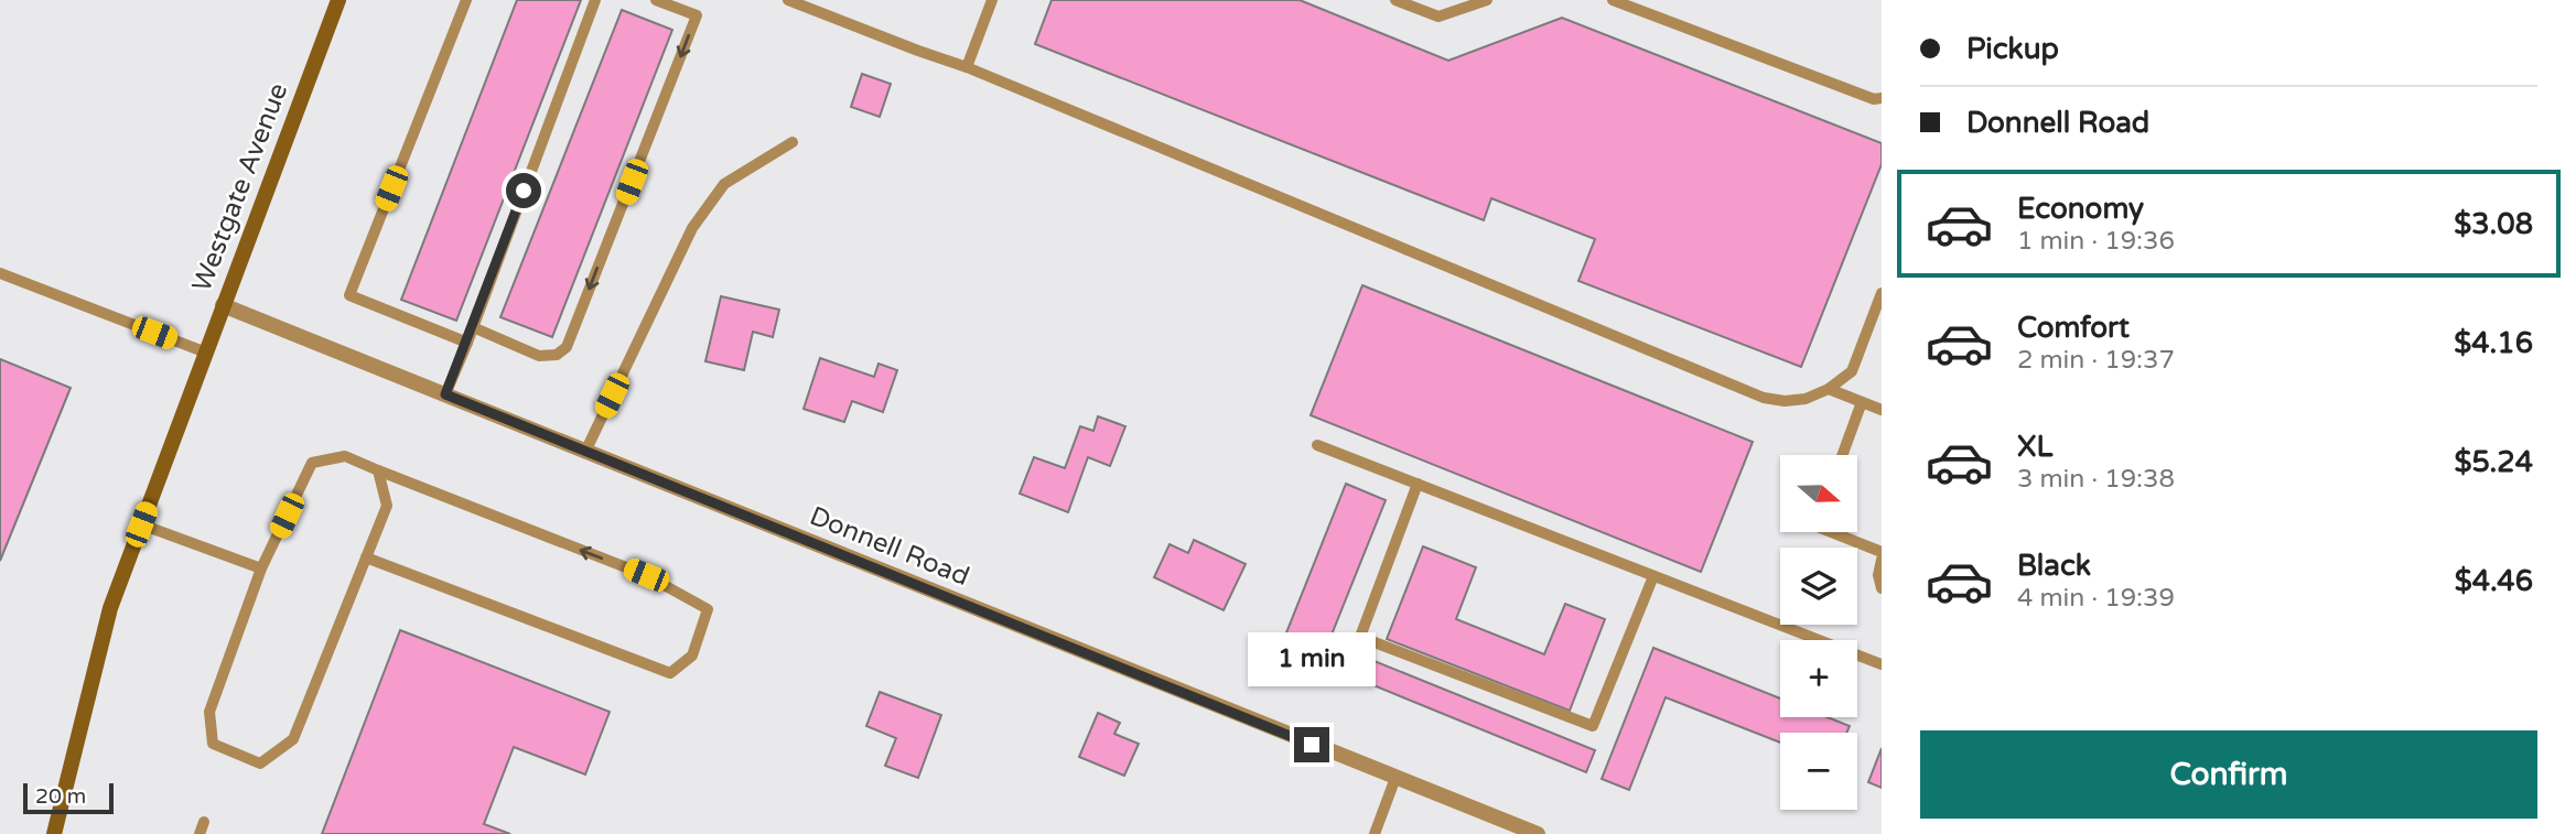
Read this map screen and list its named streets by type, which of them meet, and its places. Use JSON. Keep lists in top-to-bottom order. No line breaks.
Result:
{"streets":{"street":["Westgate Avenue","Donnell Road"]},"crossings":[["Westgate Avenue","Donnell Road"]],"scale_bar":"20 m","north":"right","page":{"banner":["Pickup","Donnell Road"],"list":[{"name":"Economy","note":"1 min · 19:36","value":"$3.08"},{"name":"Comfort","note":"2 min · 19:37","value":"$4.16"},{"name":"XL","note":"3 min · 19:38","value":"$5.24"},{"name":"Black","note":"4 min · 19:39","value":"$4.46"}],"map_buttons":["+","−"],"bubble":"1 min","buttons":"Confirm","scale":"20 m"}}
